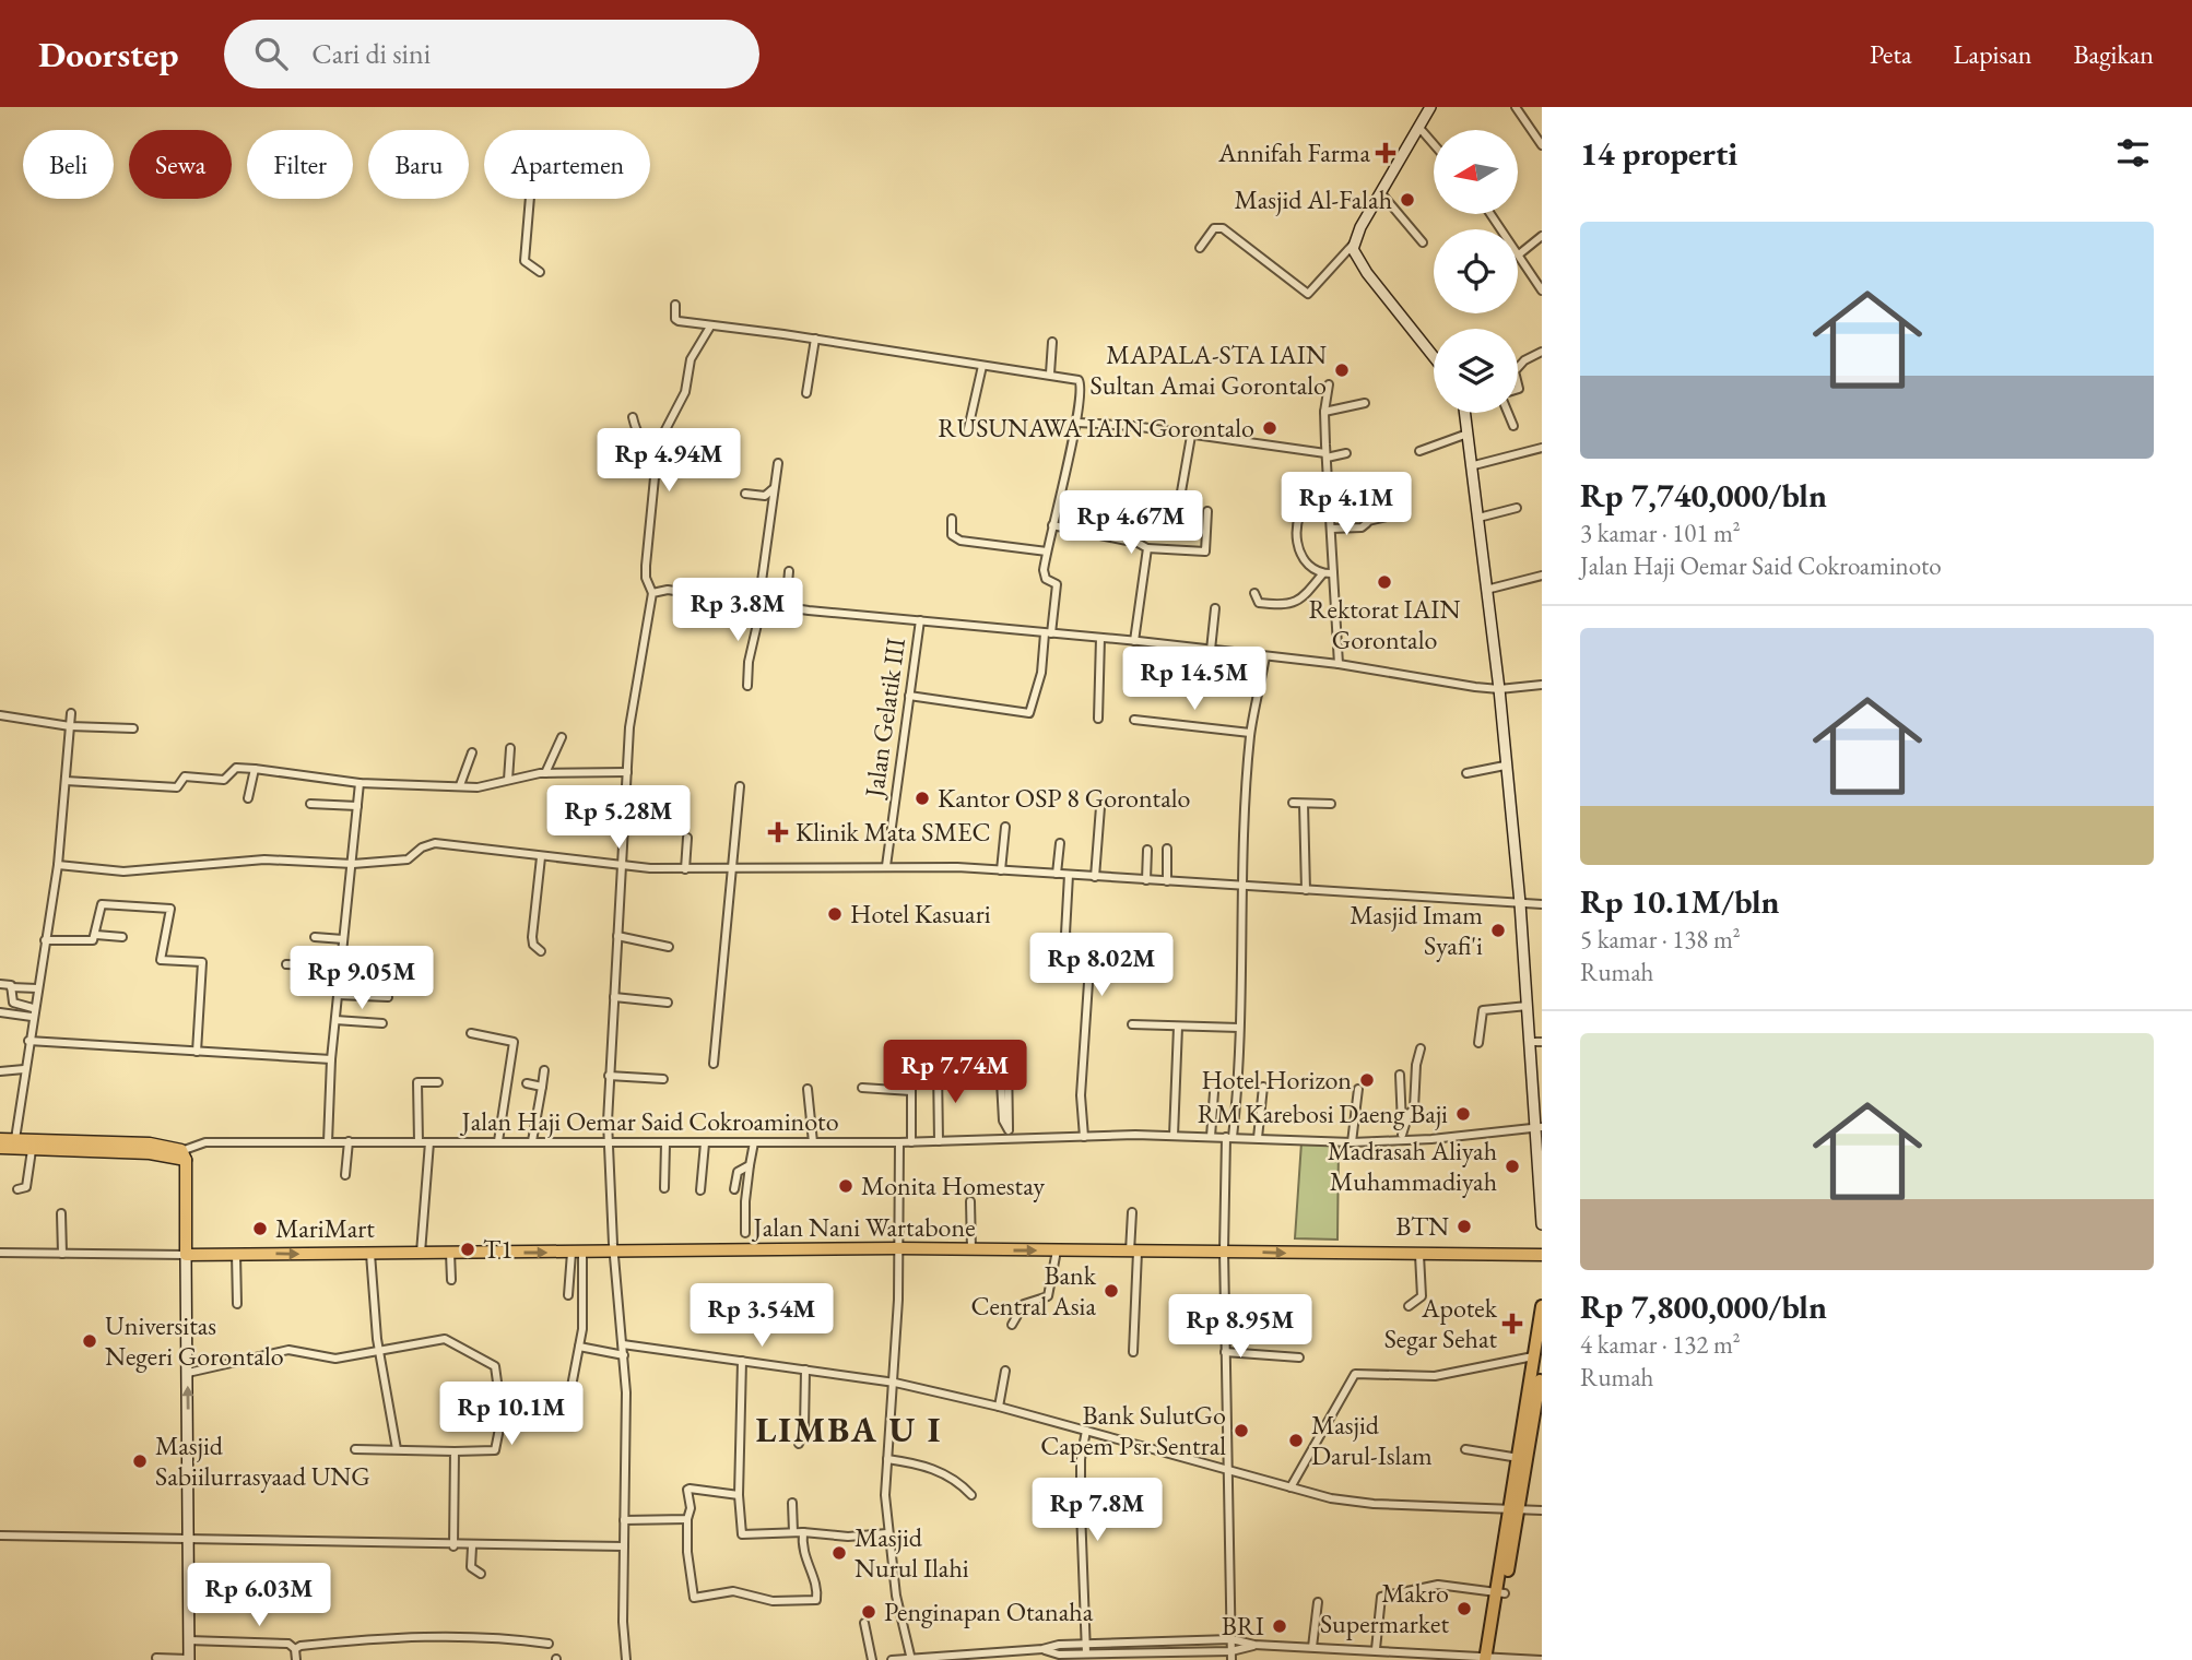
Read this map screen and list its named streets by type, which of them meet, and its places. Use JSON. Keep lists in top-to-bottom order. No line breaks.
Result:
{"streets":{"main road":["Jalan Nani Wartabone"],"street":["Jalan Gelatik III","Jalan Haji Oemar Said Cokroaminoto"]},"one_way":["Jalan Nani Wartabone"],"districts":["LIMBA U I"],"places":{"health":["Annifah Farma","Klinik Mata SMEC","Apotek Segar Sehat"],"other":["Masjid Al-Falah","MAPALA-STA IAIN Sultan Amai Gorontalo","RUSUNAWA IAIN Gorontalo","Rektorat IAIN Gorontalo","Kantor OSP 8 Gorontalo","Hotel Kasuari","Masjid Imam Syafi'i","Hotel Horizon","RM Karebosi Daeng Baji","Madrasah Aliyah Muhammadiyah","Monita Homestay","BTN","MariMart","T1","Bank Central Asia","Universitas Negeri Gorontalo","Bank SulutGo Capem Psr Sentral","Masjid Darul-Islam","Masjid Sabiilurrasyaad UNG","Masjid Nurul Ilahi","Makro Supermarket","Penginapan Otanaha","BRI"]},"north":"left","page":{"header":"Doorstep","search":"Cari di sini","nav":["Peta","Lapisan","Bagikan"],"heading":"14 properti","chip":["Beli","Sewa","Filter","Baru","Apartemen"],"list":[{"name":"Rp 7,740,000/bln","note":"3 kamar · 101 m² · Jalan Haji Oemar Said Cokroaminoto"},{"name":"Rp 10.1M/bln","note":"5 kamar · 138 m² · Rumah"},{"name":"Rp 7,800,000/bln","note":"4 kamar · 132 m² · Rumah"}],"price":["Rp 4.94M","Rp 4.1M","Rp 4.67M","Rp 3.8M","Rp 14.5M","Rp 5.28M","Rp 8.02M","Rp 9.05M","Rp 7.74M","Rp 3.54M","Rp 8.95M","Rp 10.1M","Rp 7.8M","Rp 6.03M"]}}
